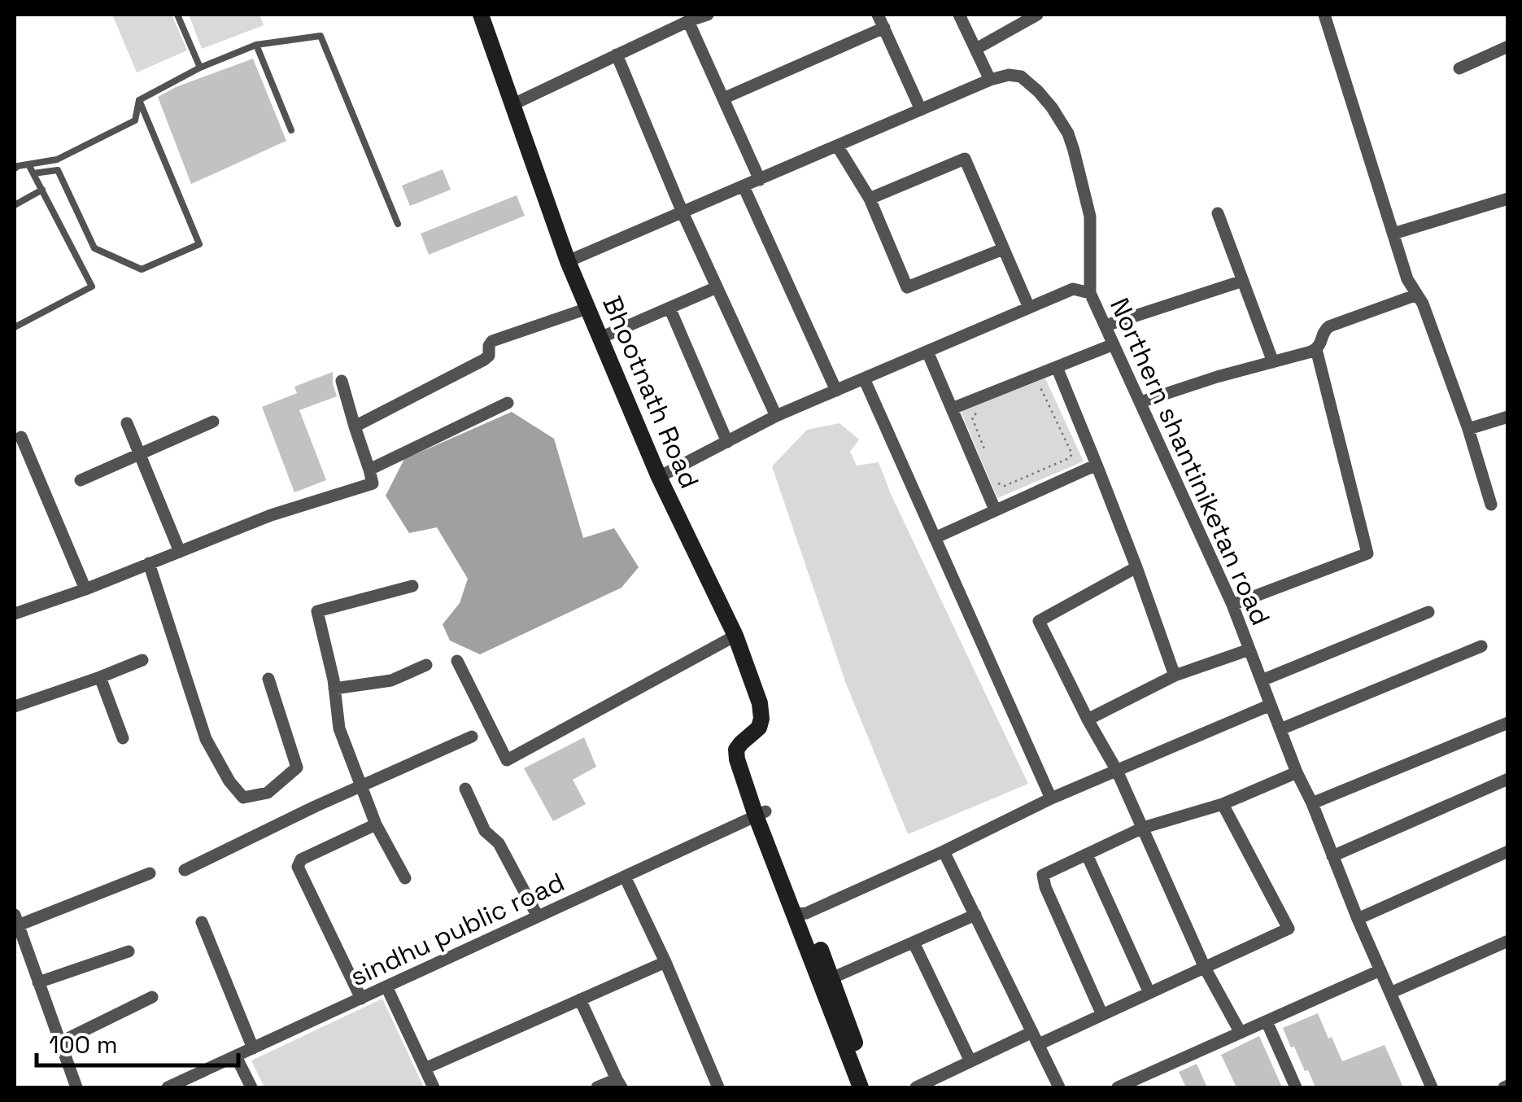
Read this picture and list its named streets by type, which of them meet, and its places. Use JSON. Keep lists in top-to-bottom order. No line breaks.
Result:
{"streets":{"street":["Bhootnath Road","Northern shantiniketan road","sindhu public road"]},"crossings":[["Bhootnath Road","Northern shantiniketan road"],["Bhootnath Road","sindhu public road"]],"scale_bar":"100 m"}
